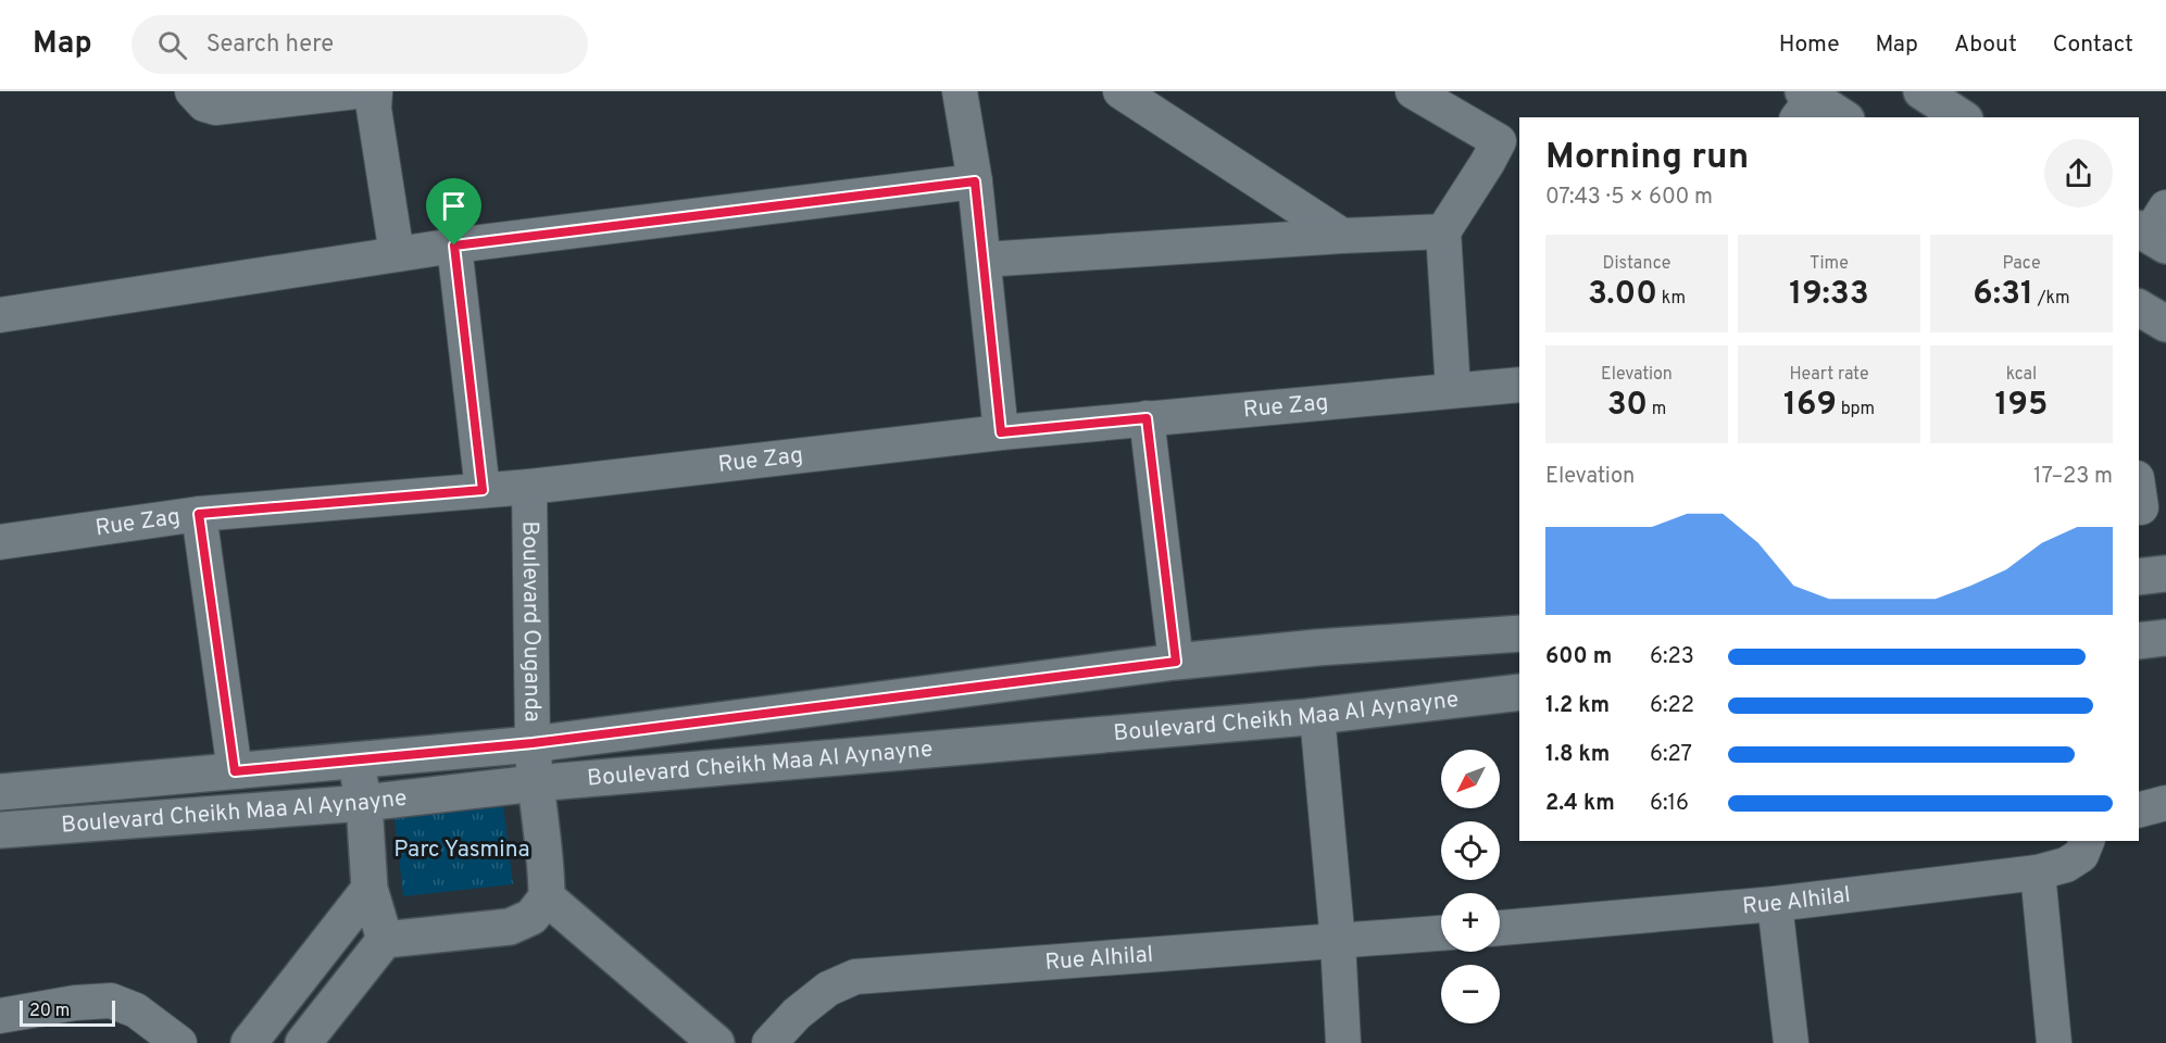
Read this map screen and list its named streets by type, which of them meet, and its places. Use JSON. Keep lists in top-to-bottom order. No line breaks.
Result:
{"streets":{"main road":["Boulevard Ouganda","Boulevard Cheikh Maa Al Aynayne"],"street":["Rue Zag","Rue Alhilal"]},"crossings":[["Rue Zag","Boulevard Ouganda"],["Boulevard Ouganda","Boulevard Cheikh Maa Al Aynayne"]],"parks":["Parc Yasmina"],"scale_bar":"20 m","north":"bottom left","page":{"header":"Map","search":"Search here","nav":["Home","Map","About","Contact"],"heading":["Morning run","07:43 · 5 × 600 m"],"stats":[["Distance","3.00 km"],["Time","19:33"],["Pace","6:31 /km"],["Elevation","30 m"],["Heart rate","169 bpm"],["kcal","195"]],"chart":["Elevation","17–23 m"],"list":[{"name":"600 m","note":"6:23"},{"name":"1.2 km","note":"6:22"},{"name":"1.8 km","note":"6:27"},{"name":"2.4 km","note":"6:16"}],"map_buttons":["+","−"],"scale":"20 m"}}
